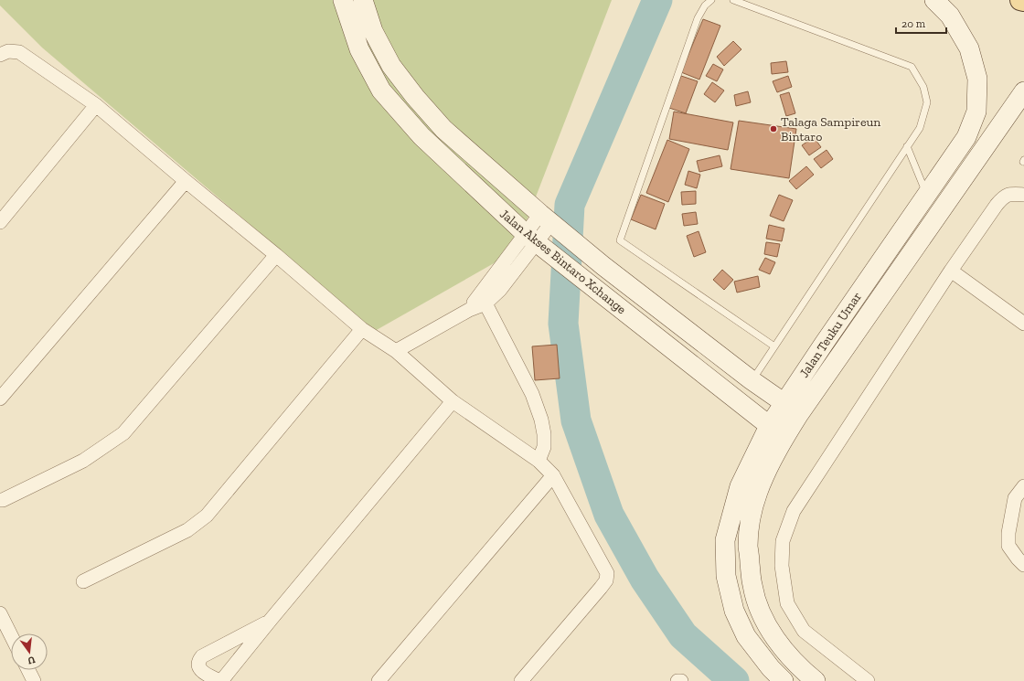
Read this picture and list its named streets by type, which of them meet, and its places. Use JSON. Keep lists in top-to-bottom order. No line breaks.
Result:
{"streets":{"main road":["Jalan Akses Bintaro Xchange","Jalan Teuku Umar"]},"crossings":[["Jalan Akses Bintaro Xchange","Jalan Teuku Umar"]],"places":["Talaga Sampireun Bintaro"],"scale_bar":"20 m","north":"bottom"}
